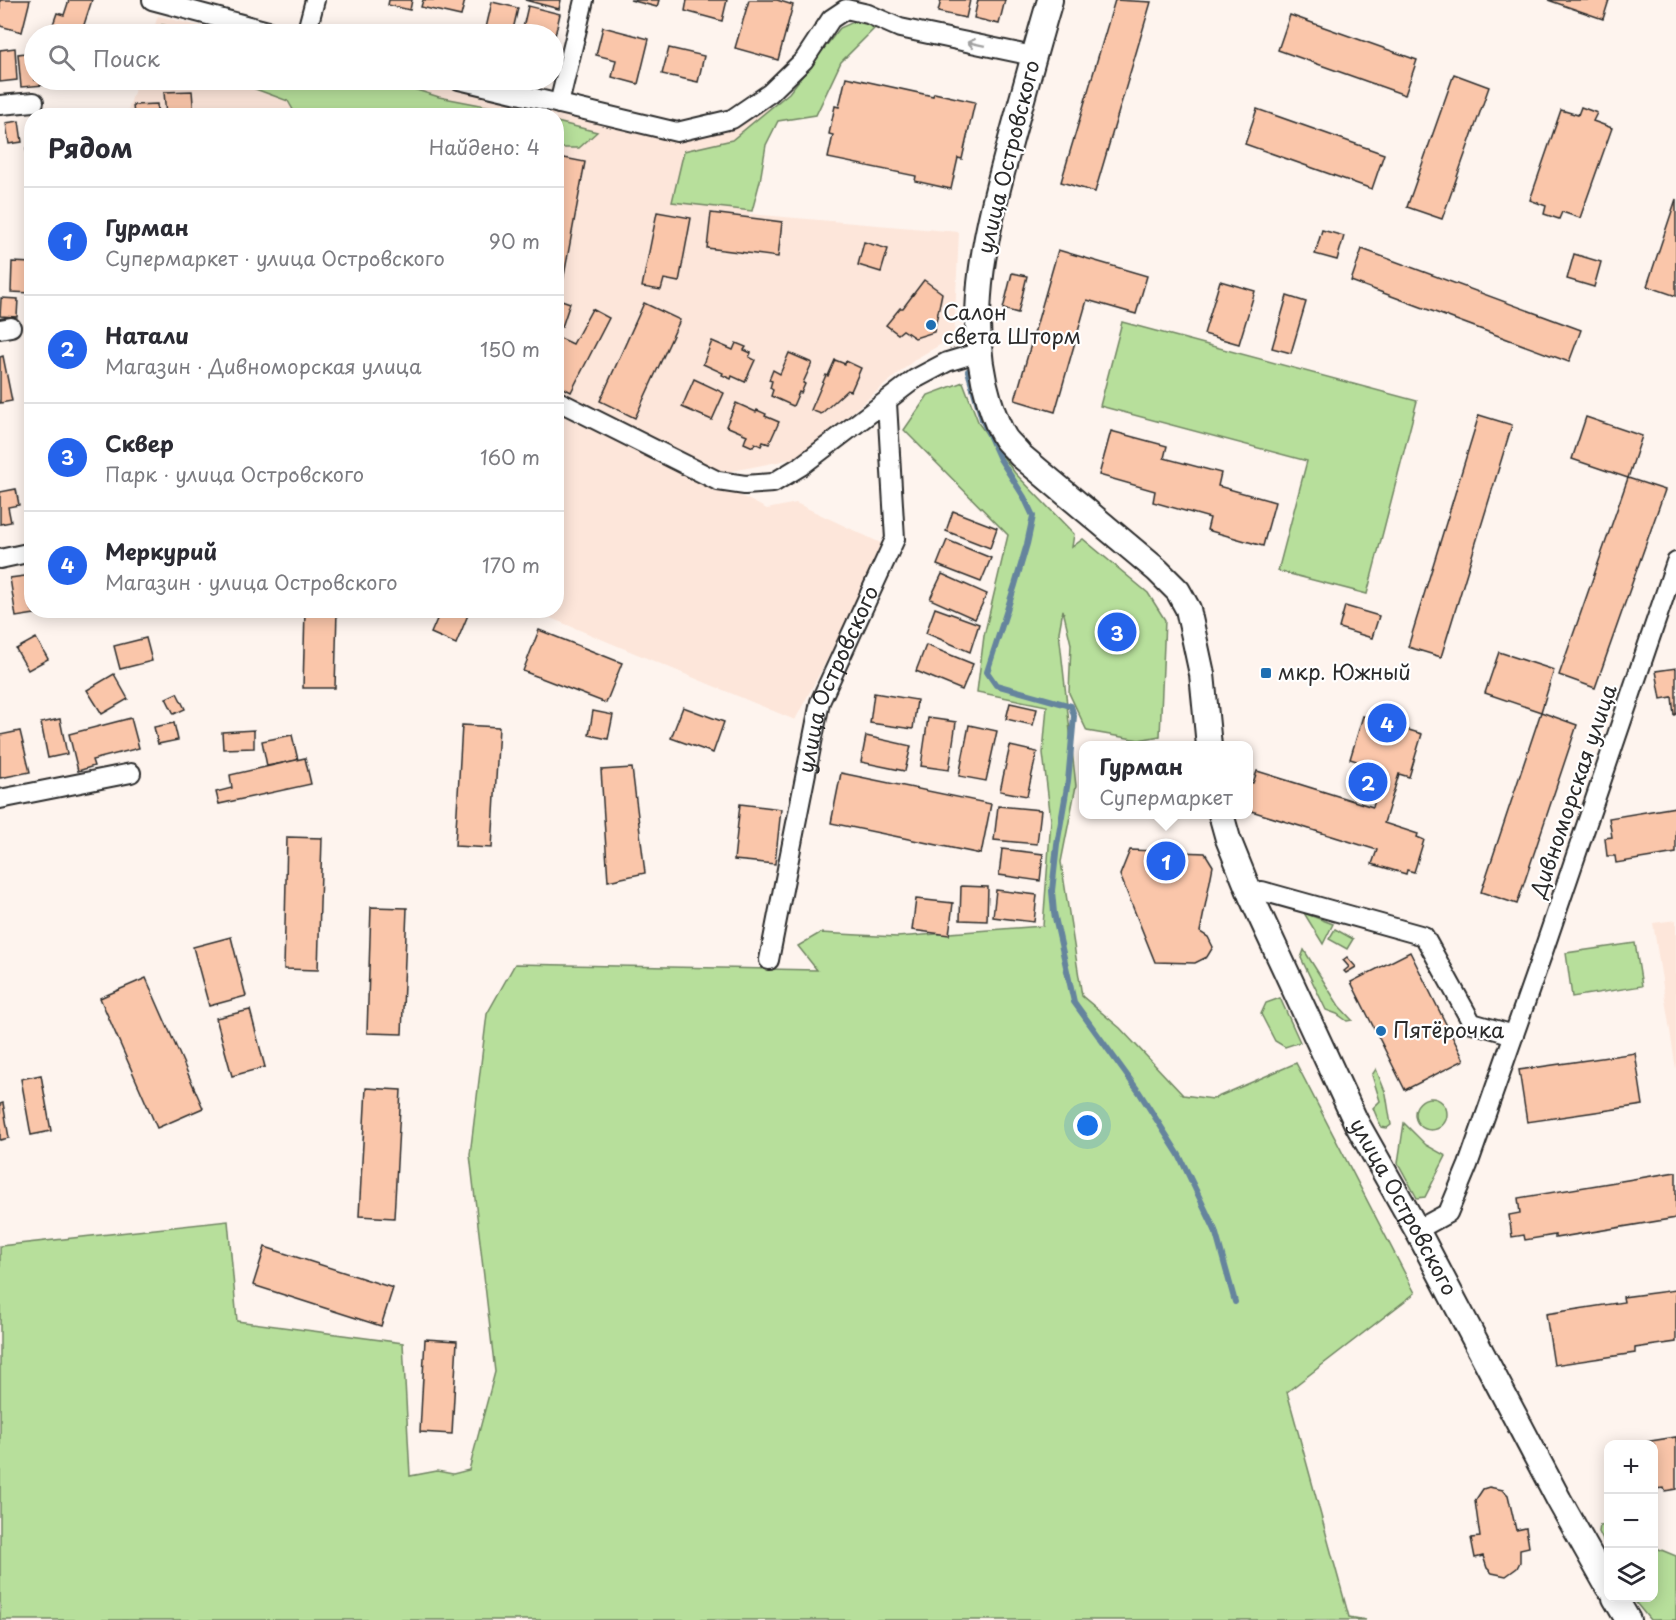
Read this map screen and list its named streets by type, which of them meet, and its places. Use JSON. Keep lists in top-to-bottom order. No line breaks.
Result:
{"streets":{"street":["улица Островского","Дивноморская улица"]},"crossings":[["улица Островского","Дивноморская улица"]],"places":{"other":["Салон света Шторм","Пятёрочка"],"transit":["мкр. Южный"]},"page":{"search":"Поиск","heading":["Рядом","Найдено: 4"],"list":[{"mark":"1","name":"Гурман","note":"Супермаркет · улица Островского","value":"90 m"},{"mark":"2","name":"Натали","note":"Магазин · Дивноморская улица","value":"150 m"},{"mark":"3","name":"Сквер","note":"Парк · улица Островского","value":"160 m"},{"mark":"4","name":"Меркурий","note":"Магазин · улица Островского","value":"170 m"}],"pins":["3","4","2","1"],"popup":["Гурман","Супермаркет"],"map_buttons":["+","−"]}}
